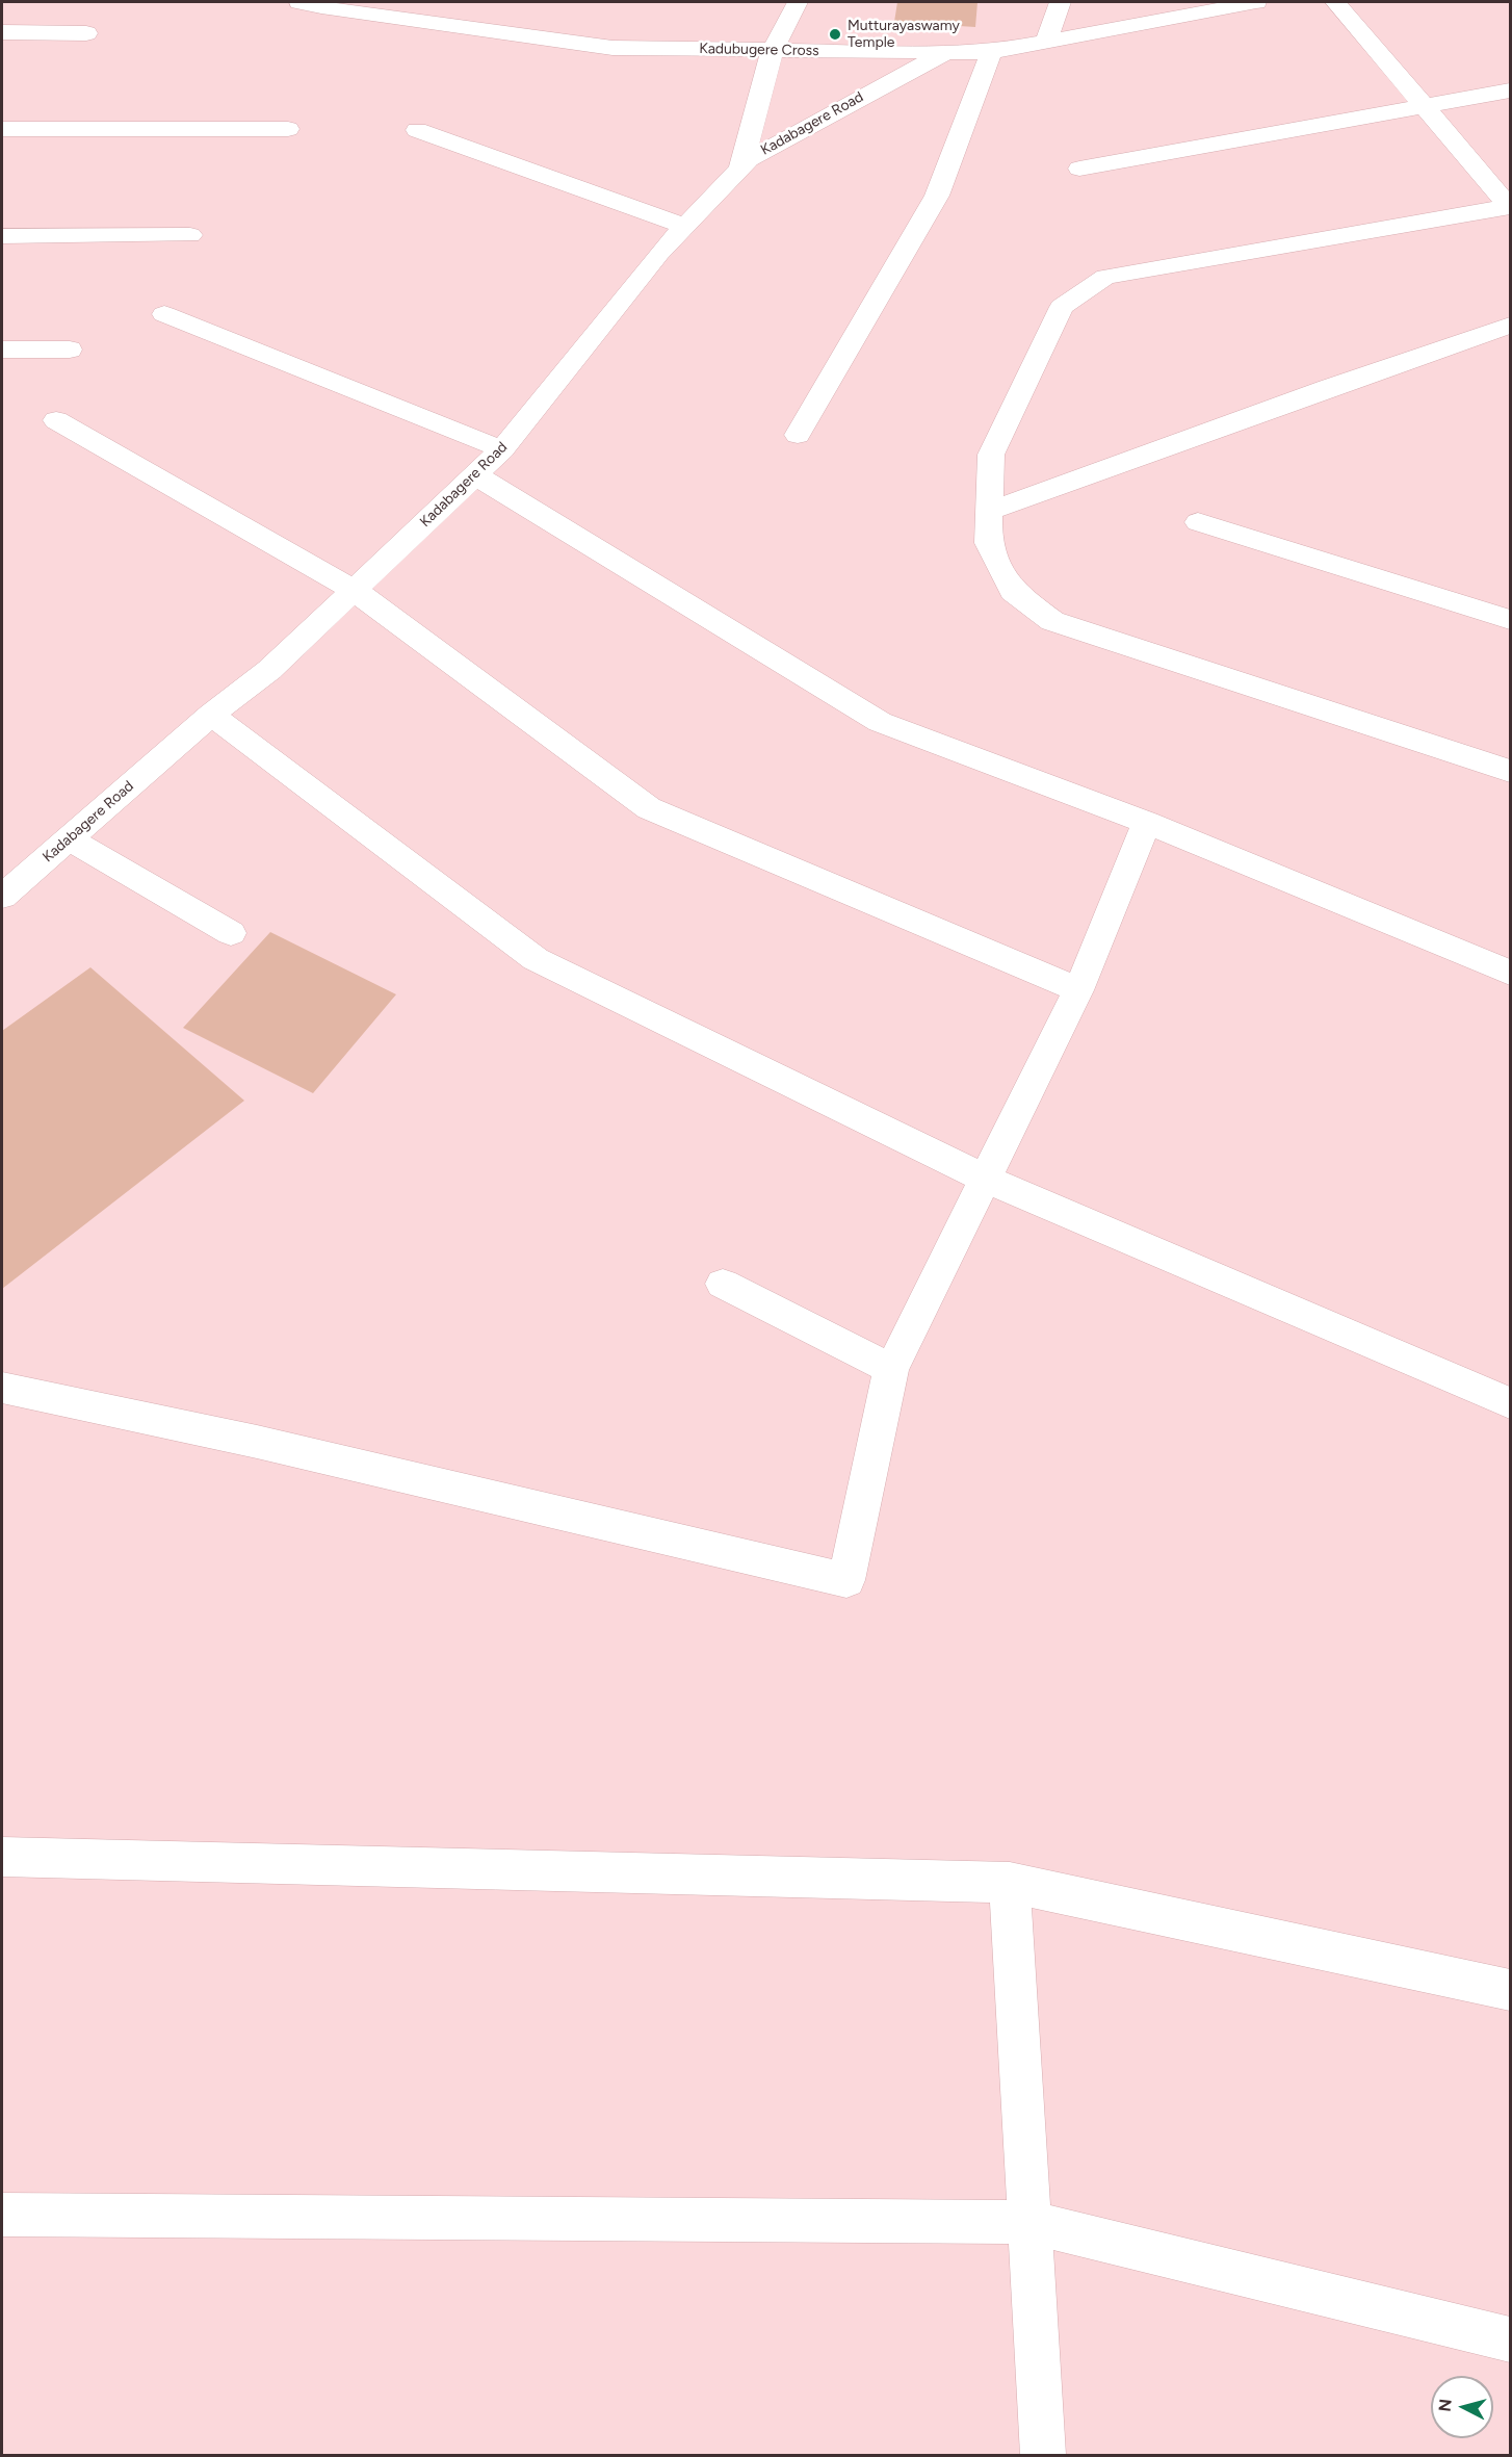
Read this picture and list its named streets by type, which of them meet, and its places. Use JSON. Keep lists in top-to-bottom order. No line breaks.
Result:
{"streets":{"street":["Kadubugere Cross","Kadabagere Road"]},"crossings":[["Kadubugere Cross","Kadabagere Road"]],"places":["Mutturayaswamy Temple"],"north":"left"}
